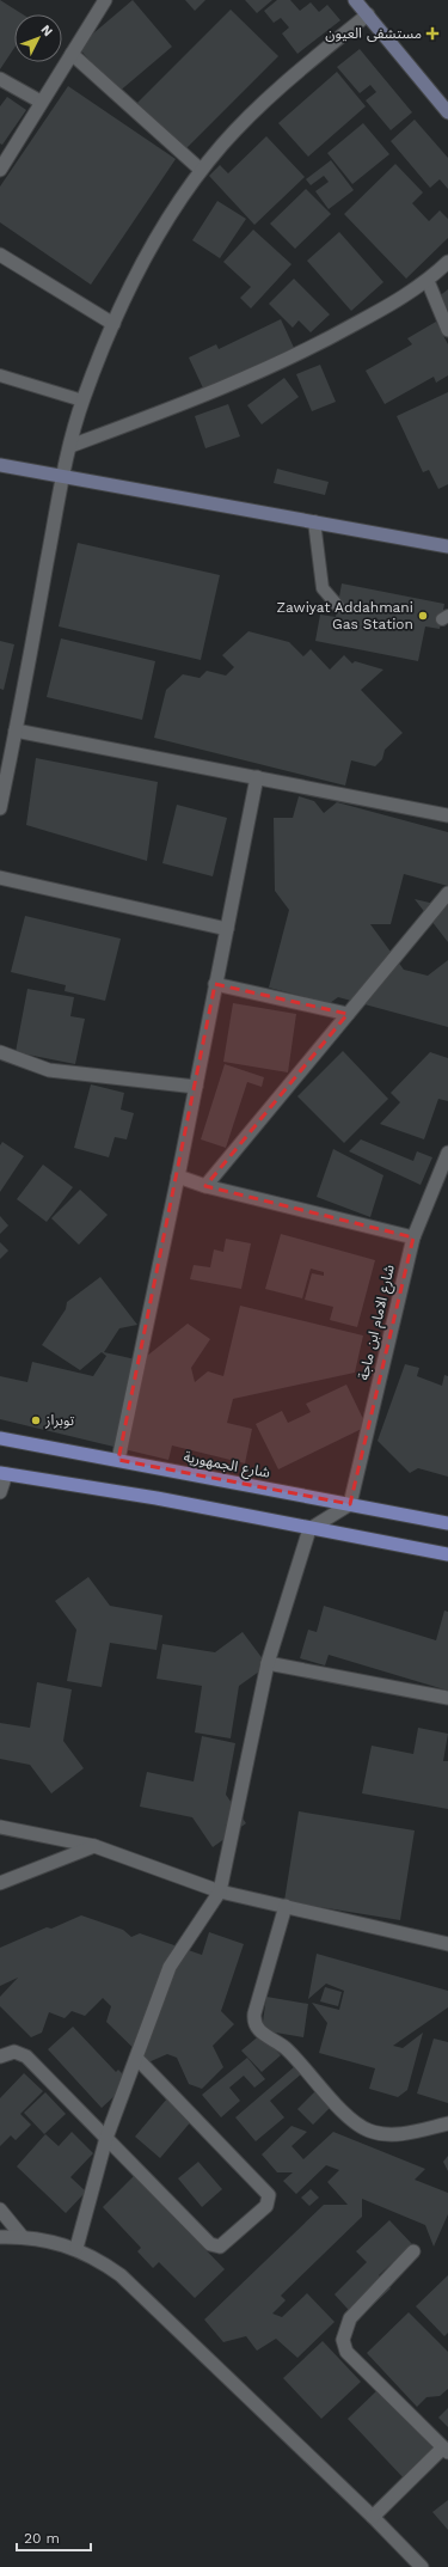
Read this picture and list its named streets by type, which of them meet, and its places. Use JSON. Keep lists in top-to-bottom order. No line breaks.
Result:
{"streets":{"main road":["شارع الجمهورية"],"street":["شارع الامام ابن ماجة"]},"crossings":[["شارع الامام ابن ماجة","شارع الجمهورية"]],"places":{"health":["مستشفى العيون"],"other":["Zawiyat Addahmani Gas Station","توبراز"]},"scale_bar":"20 m","north":"top right"}
